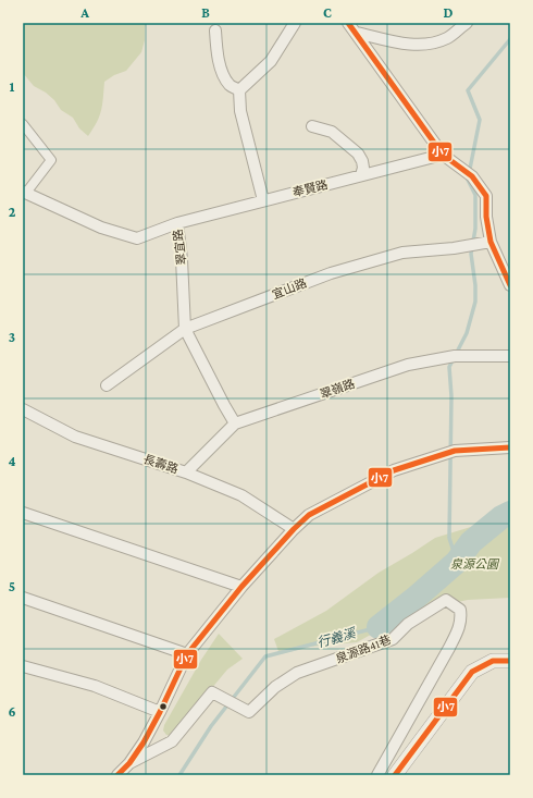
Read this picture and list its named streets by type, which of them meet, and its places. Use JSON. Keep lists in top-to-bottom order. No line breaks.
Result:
{"streets":{"street":["奉賢路","翠宜路","宜山路","翠嶺路","長壽路","泉源路41巷"]},"crossings":[["奉賢路","翠宜路"],["翠宜路","宜山路"],["翠宜路","翠嶺路"],["翠嶺路","長壽路"]],"water":["行義溪"],"parks":["泉源公園"],"lines":["transit line 小7"],"grid":{"columns":["A","B","C","D"],"rows":["1","2","3","4","5","6"]}}
